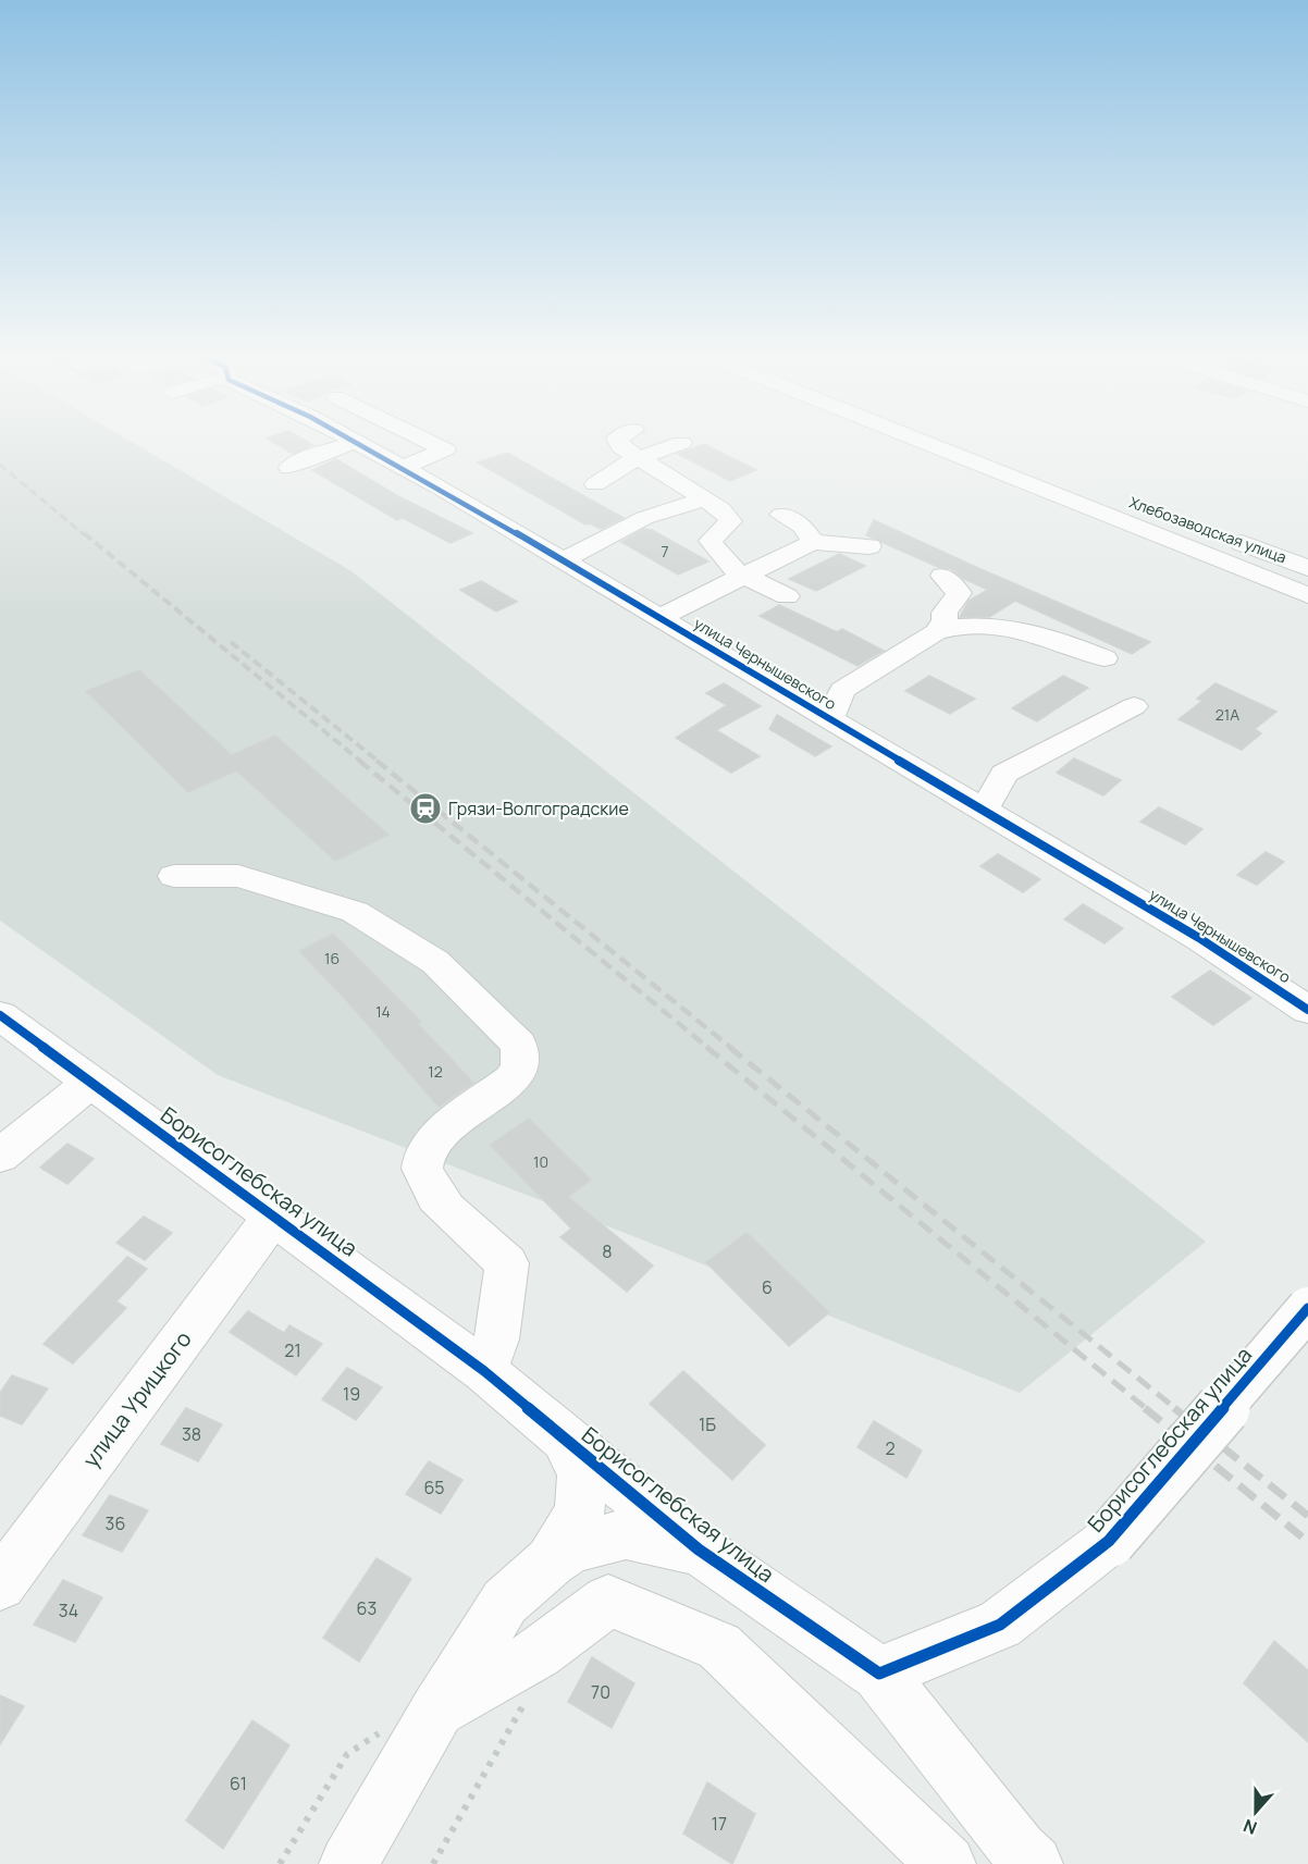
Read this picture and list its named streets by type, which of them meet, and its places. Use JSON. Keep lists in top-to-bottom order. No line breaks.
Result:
{"streets":{"street":["Хлебозаводская улица","улица Чернышевского","Борисоглебская улица","улица Урицкого"]},"crossings":[["Борисоглебская улица","улица Урицкого"]],"places":{"station":["Грязи-Волгоградские"]},"house_numbers":["7","21А","16","14","12","10","8","6","21","19","1Б","38","2","65","36","63","34","70","61","17"],"north":"bottom"}
